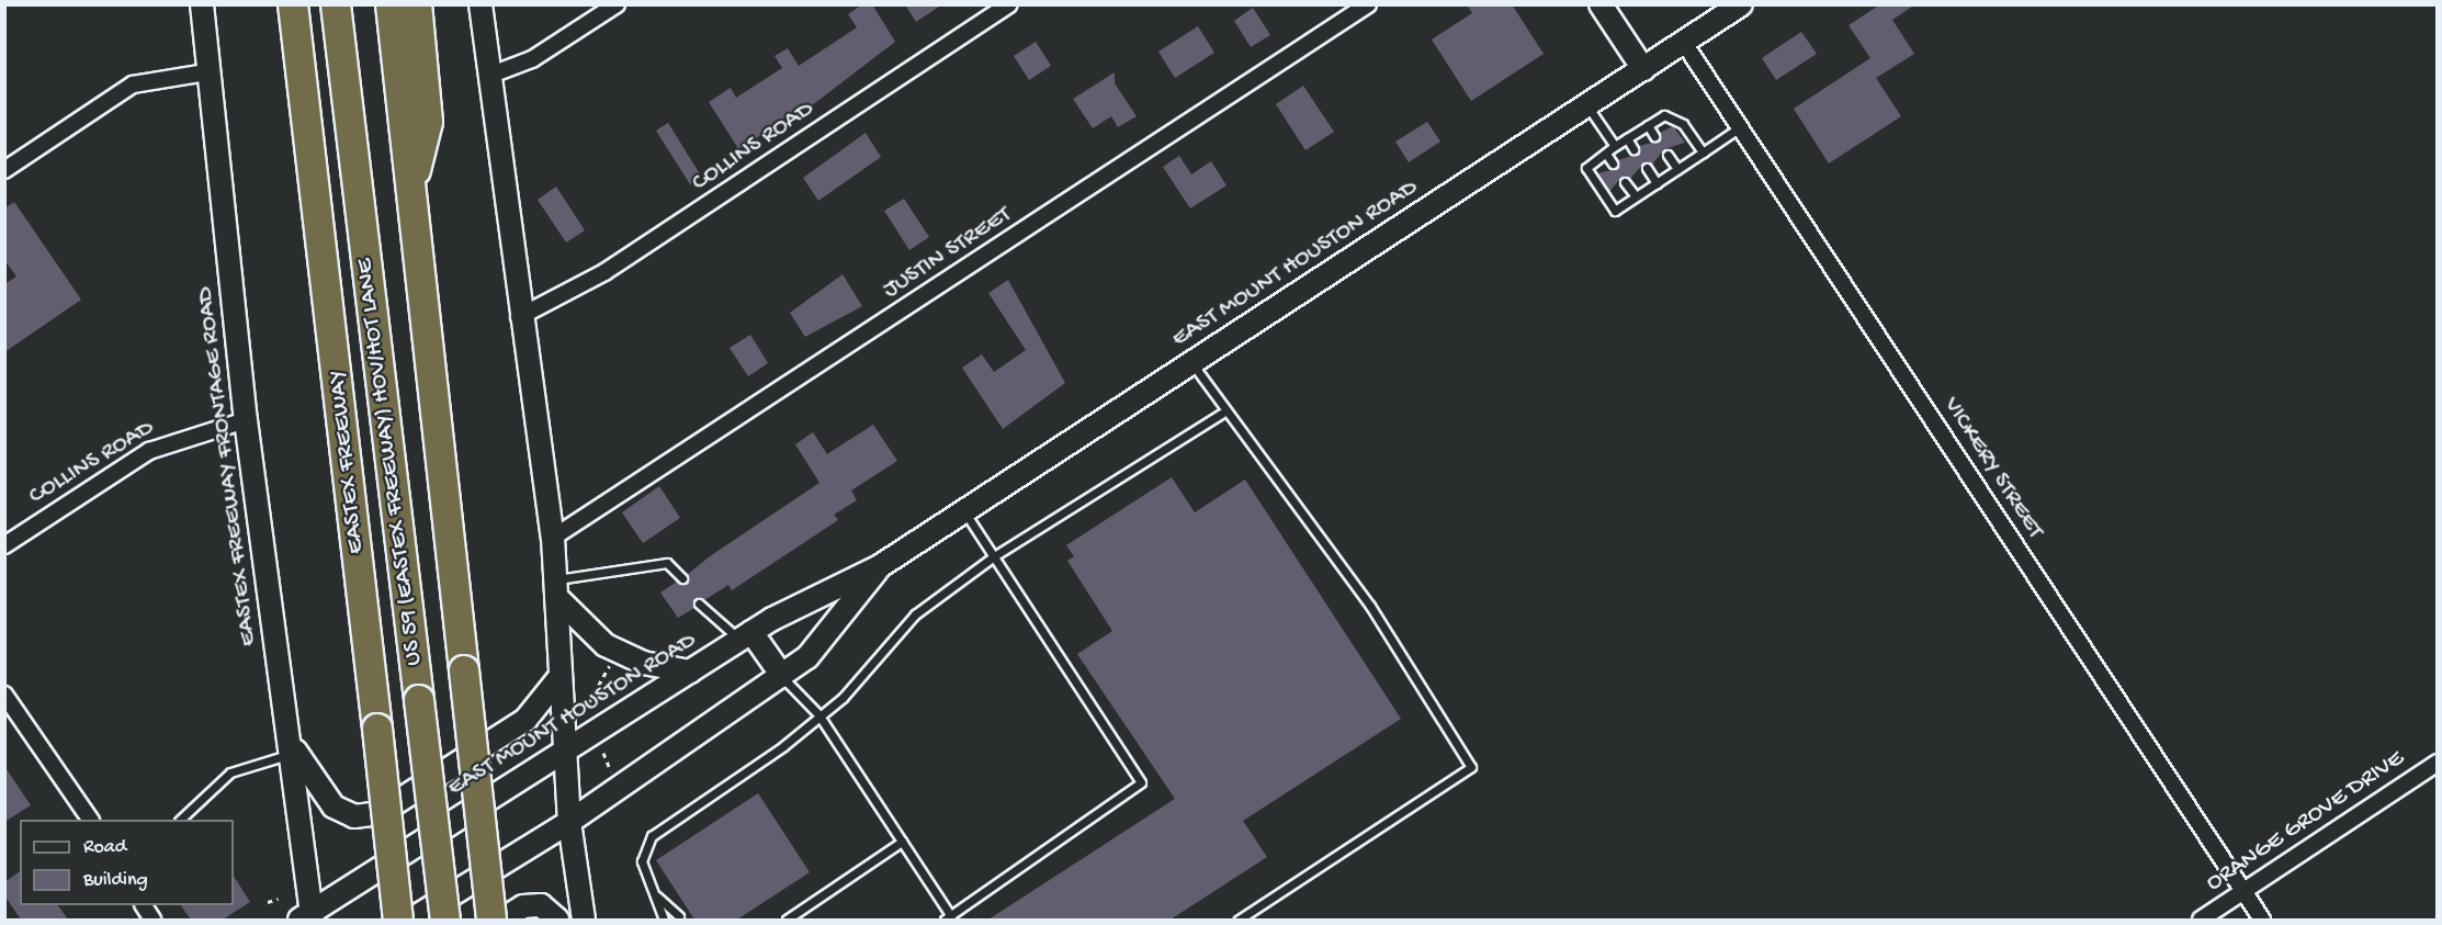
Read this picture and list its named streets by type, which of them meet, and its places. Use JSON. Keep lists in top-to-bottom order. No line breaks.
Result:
{"streets":{"highway":["EASTEX FREEWAY","US 59 (EASTEX FREEWAY) HOV/HOT LANE"],"main road":["EAST MOUNT HOUSTON ROAD","EASTEX FREEWAY FRONTAGE ROAD"],"street":["COLLINS ROAD","JUSTIN STREET","VICKERY STREET","ORANGE GROVE DRIVE"]},"crossings":[["COLLINS ROAD","EASTEX FREEWAY FRONTAGE ROAD"],["EAST MOUNT HOUSTON ROAD","EASTEX FREEWAY FRONTAGE ROAD"],["EAST MOUNT HOUSTON ROAD","VICKERY STREET"],["VICKERY STREET","ORANGE GROVE DRIVE"]],"legend":["Road","Building"]}
